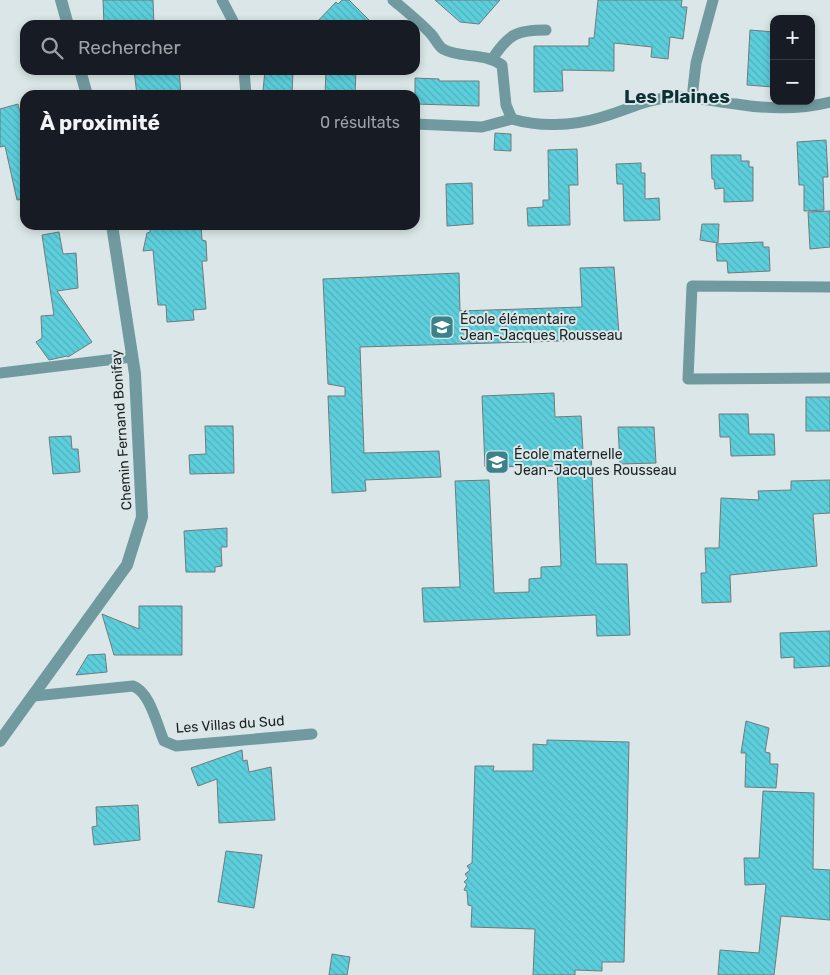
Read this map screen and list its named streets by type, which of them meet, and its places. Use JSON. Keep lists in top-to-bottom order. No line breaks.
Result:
{"streets":{"street":["Chemin Fernand Bonifay"],"lane":["Les Villas du Sud"]},"crossings":[["Chemin Fernand Bonifay","Les Villas du Sud"]],"districts":["Les Plaines"],"places":{"school or university":["École élémentaire Jean-Jacques Rousseau","École maternelle Jean-Jacques Rousseau"]},"page":{"map_buttons":["+","−"],"search":"Rechercher","heading":["À proximité","0 résultats"]}}
